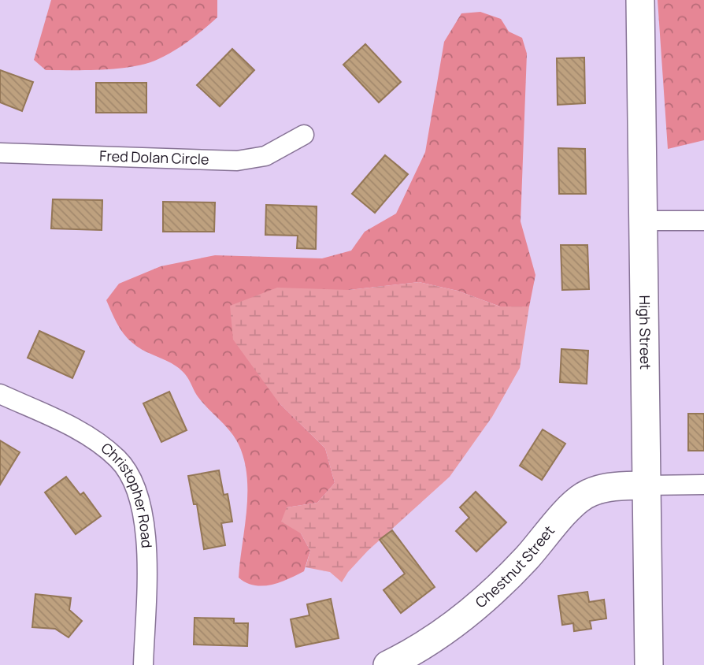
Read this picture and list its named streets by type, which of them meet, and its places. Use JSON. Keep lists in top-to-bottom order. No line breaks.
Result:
{"streets":{"main road":["High Street","Chestnut Street"],"street":["Fred Dolan Circle","Christopher Road"]},"crossings":[["High Street","Chestnut Street"]]}
